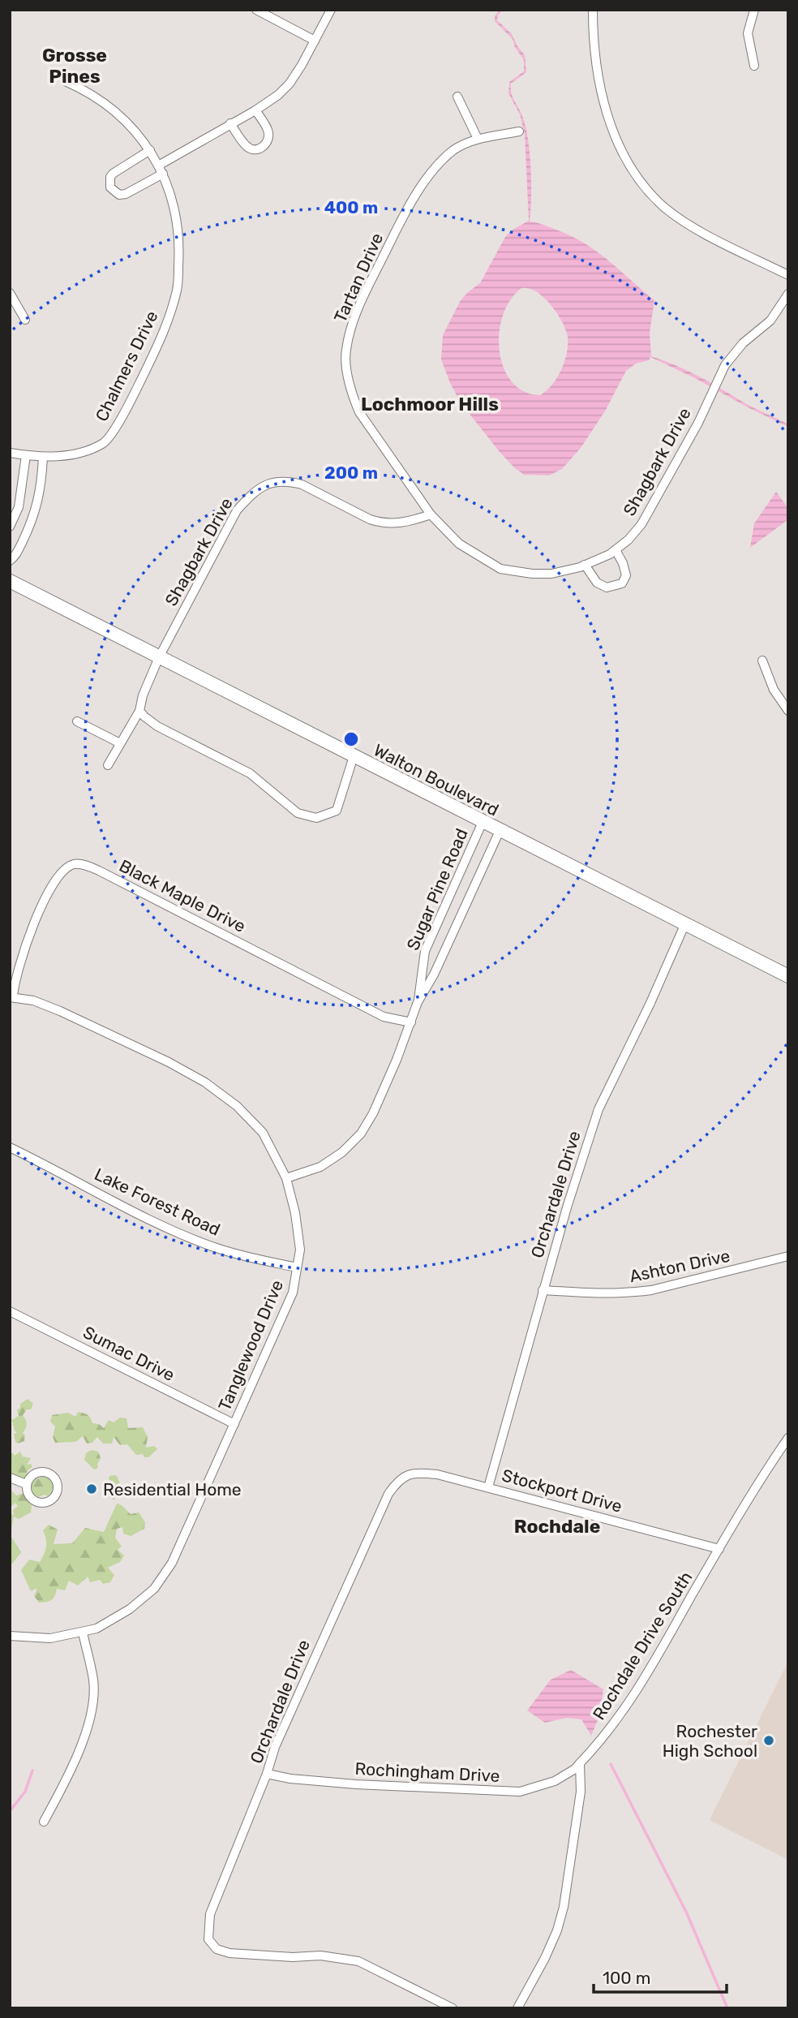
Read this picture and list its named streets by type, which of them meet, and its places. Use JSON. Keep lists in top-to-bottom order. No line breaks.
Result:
{"streets":{"main road":["Walton Boulevard"],"street":["Tartan Drive","Chalmers Drive","Shagbark Drive","Sugar Pine Road","Black Maple Drive","Orchardale Drive","Lake Forest Road","Ashton Drive","Tanglewood Drive","Sumac Drive","Stockport Drive","Rochdale Drive South","Rochingham Drive"]},"crossings":[["Tartan Drive","Shagbark Drive"],["Shagbark Drive","Walton Boulevard"],["Walton Boulevard","Sugar Pine Road"],["Walton Boulevard","Orchardale Drive"],["Sugar Pine Road","Black Maple Drive"],["Sugar Pine Road","Tanglewood Drive"],["Black Maple Drive","Tanglewood Drive"],["Orchardale Drive","Ashton Drive"],["Orchardale Drive","Stockport Drive"],["Orchardale Drive","Rochingham Drive"],["Lake Forest Road","Tanglewood Drive"],["Tanglewood Drive","Sumac Drive"],["Stockport Drive","Rochdale Drive South"],["Rochdale Drive South","Rochingham Drive"]],"districts":["Grosse Pines","Lochmoor Hills","Rochdale"],"places":["Residential Home","Rochester High School"],"scale_bar":"100 m","rings":["400 m","200 m"]}
